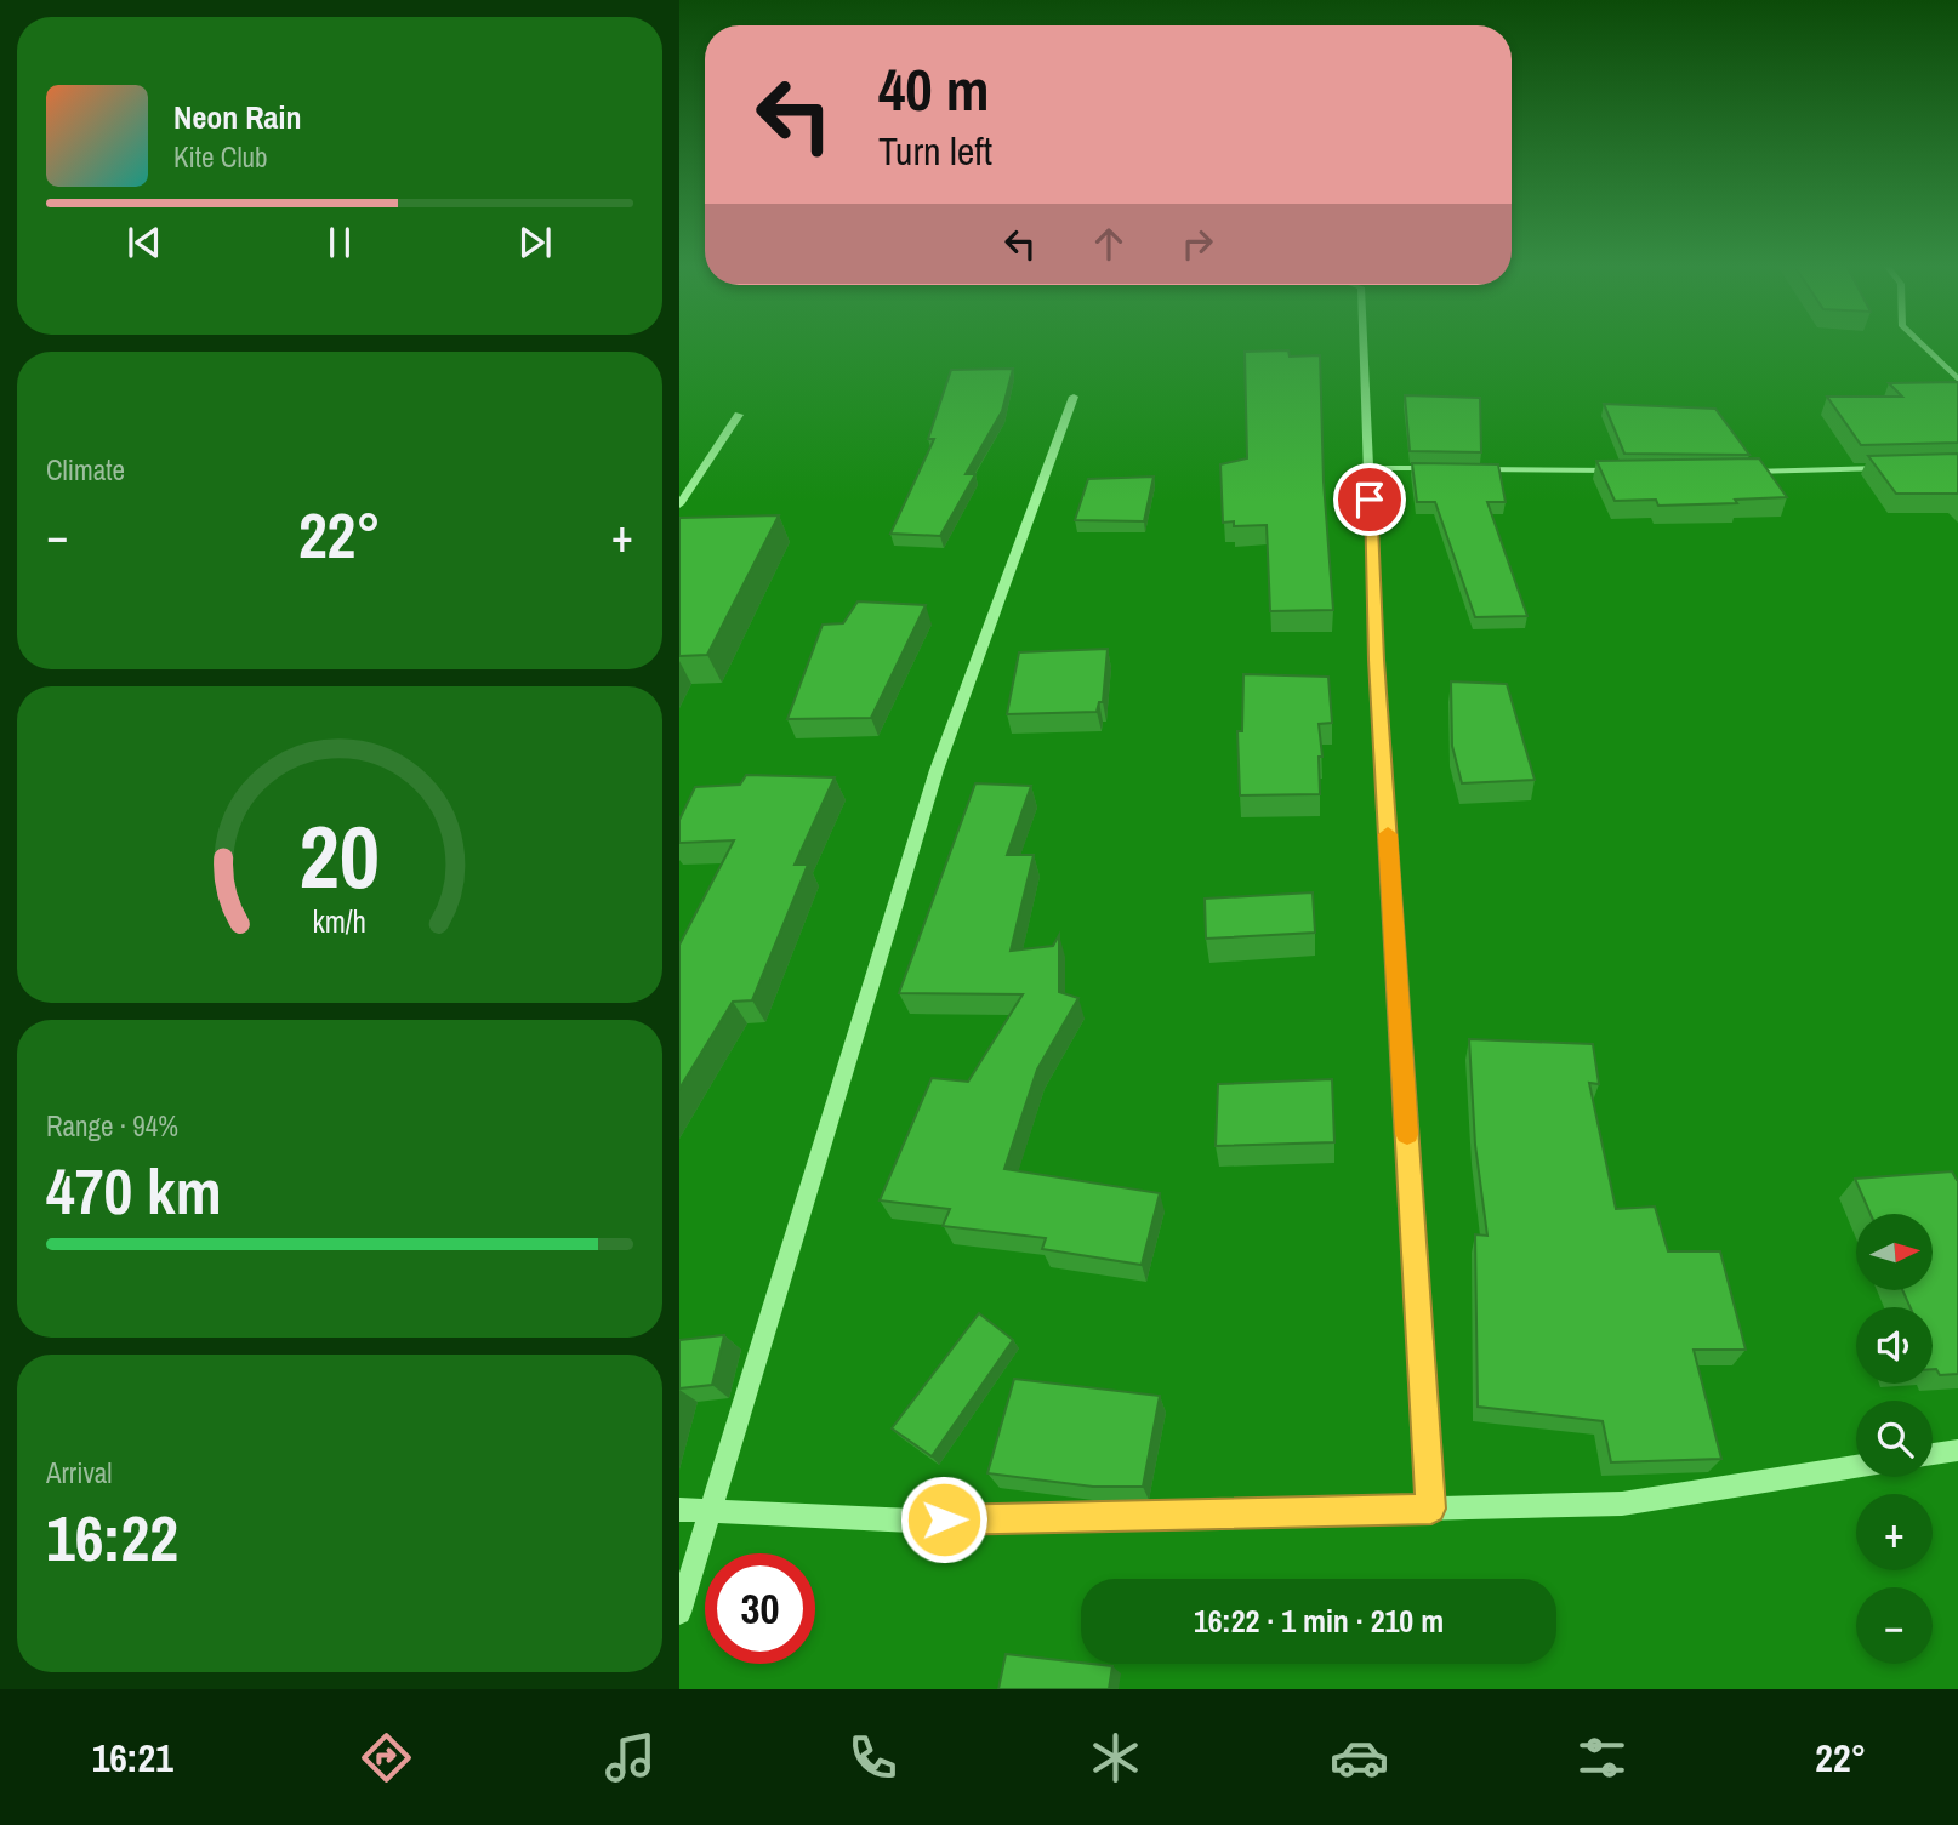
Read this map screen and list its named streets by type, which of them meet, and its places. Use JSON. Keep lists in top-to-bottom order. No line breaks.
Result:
{"north":"right","page":{"turn":["40 m","Turn left"],"song":["Neon Rain","Kite Club"],"tile":["Climate",["Range · 94%","470 km"],["Arrival","16:22"]],"heat":["−","22°","+"],"map_buttons":["+","−"],"limit":"30","trip":"16:22 · 1 min · 210 m","tabs":["16:21","22°"],"gauge":["20","km/h"]}}
